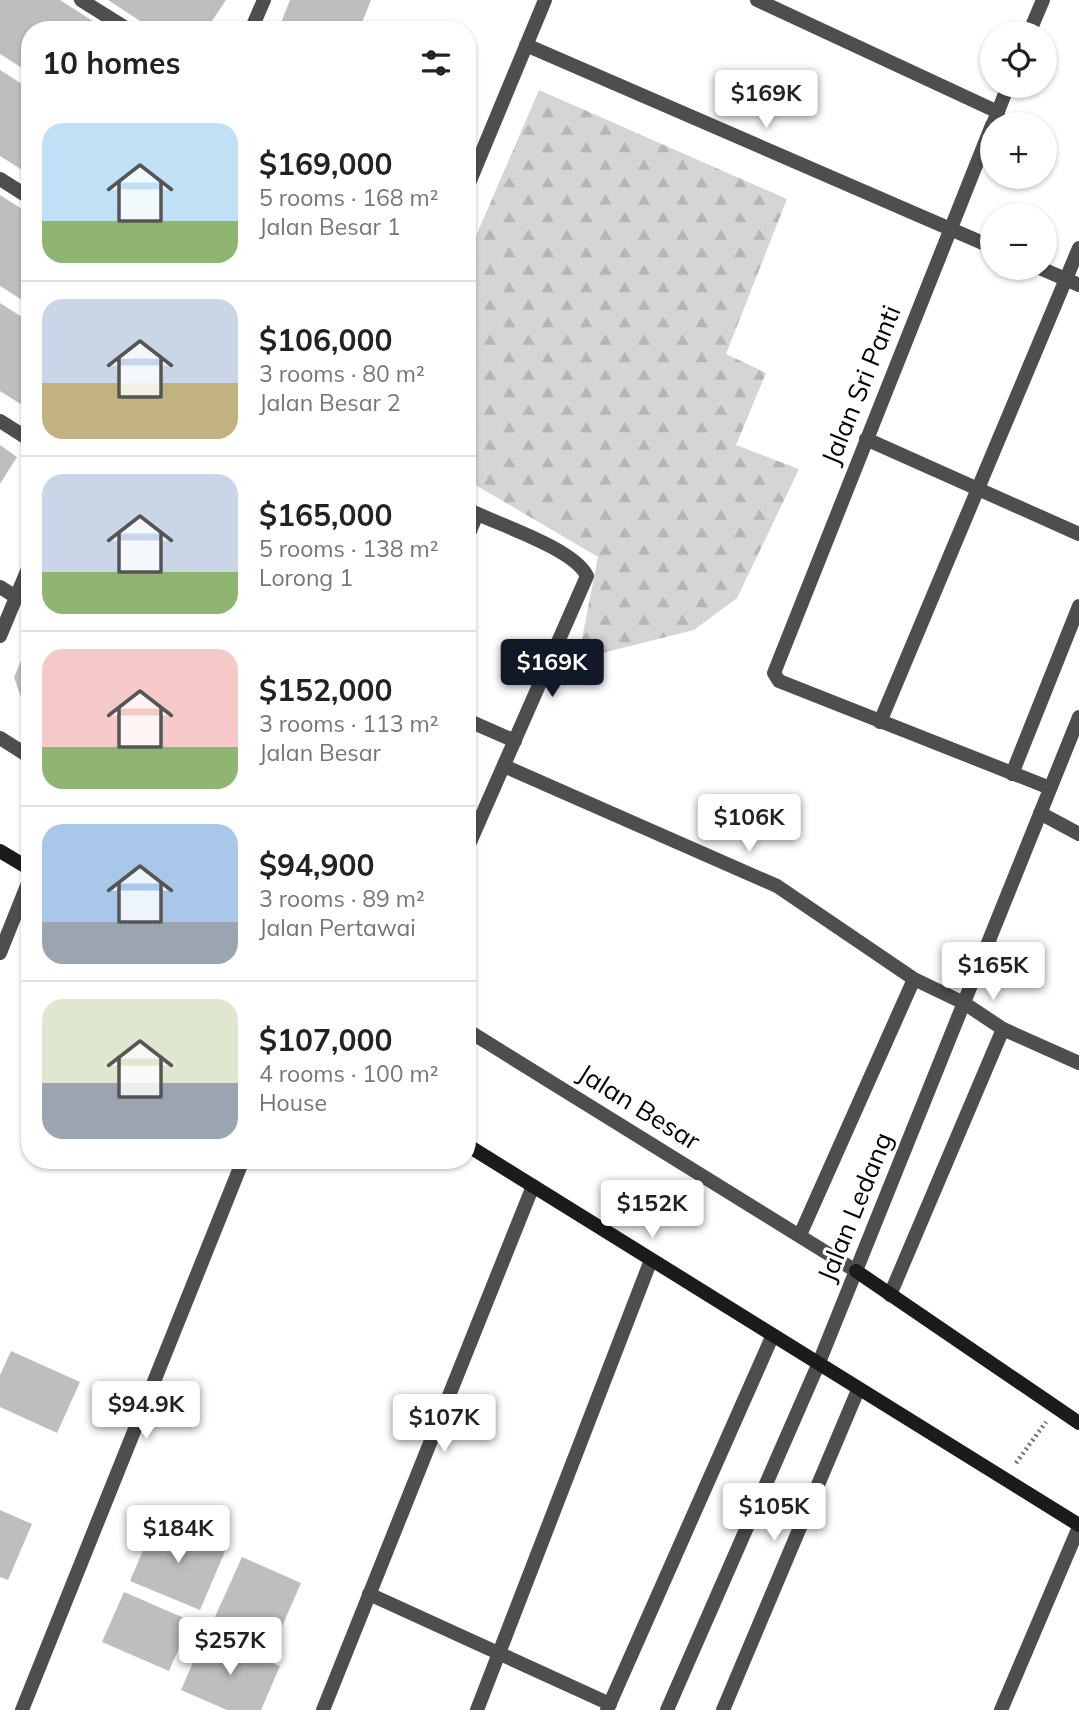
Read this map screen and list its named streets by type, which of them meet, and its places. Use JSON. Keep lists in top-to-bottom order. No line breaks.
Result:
{"streets":{"street":["Jalan Sri Panti","Jalan Besar","Jalan Ledang"]},"crossings":[["Jalan Besar","Jalan Ledang"]],"page":{"map_buttons":["+","−"],"heading":"10 homes","price":["$169K","$169K","$106K","$165K","$152K","$94.9K","$107K","$105K","$184K","$257K"],"list":[{"name":"$169,000","note":"5 rooms · 168 m² · Jalan Besar 1"},{"name":"$106,000","note":"3 rooms · 80 m² · Jalan Besar 2"},{"name":"$165,000","note":"5 rooms · 138 m² · Lorong 1"},{"name":"$152,000","note":"3 rooms · 113 m² · Jalan Besar"},{"name":"$94,900","note":"3 rooms · 89 m² · Jalan Pertawai"},{"name":"$107,000","note":"4 rooms · 100 m² · House"}]}}
